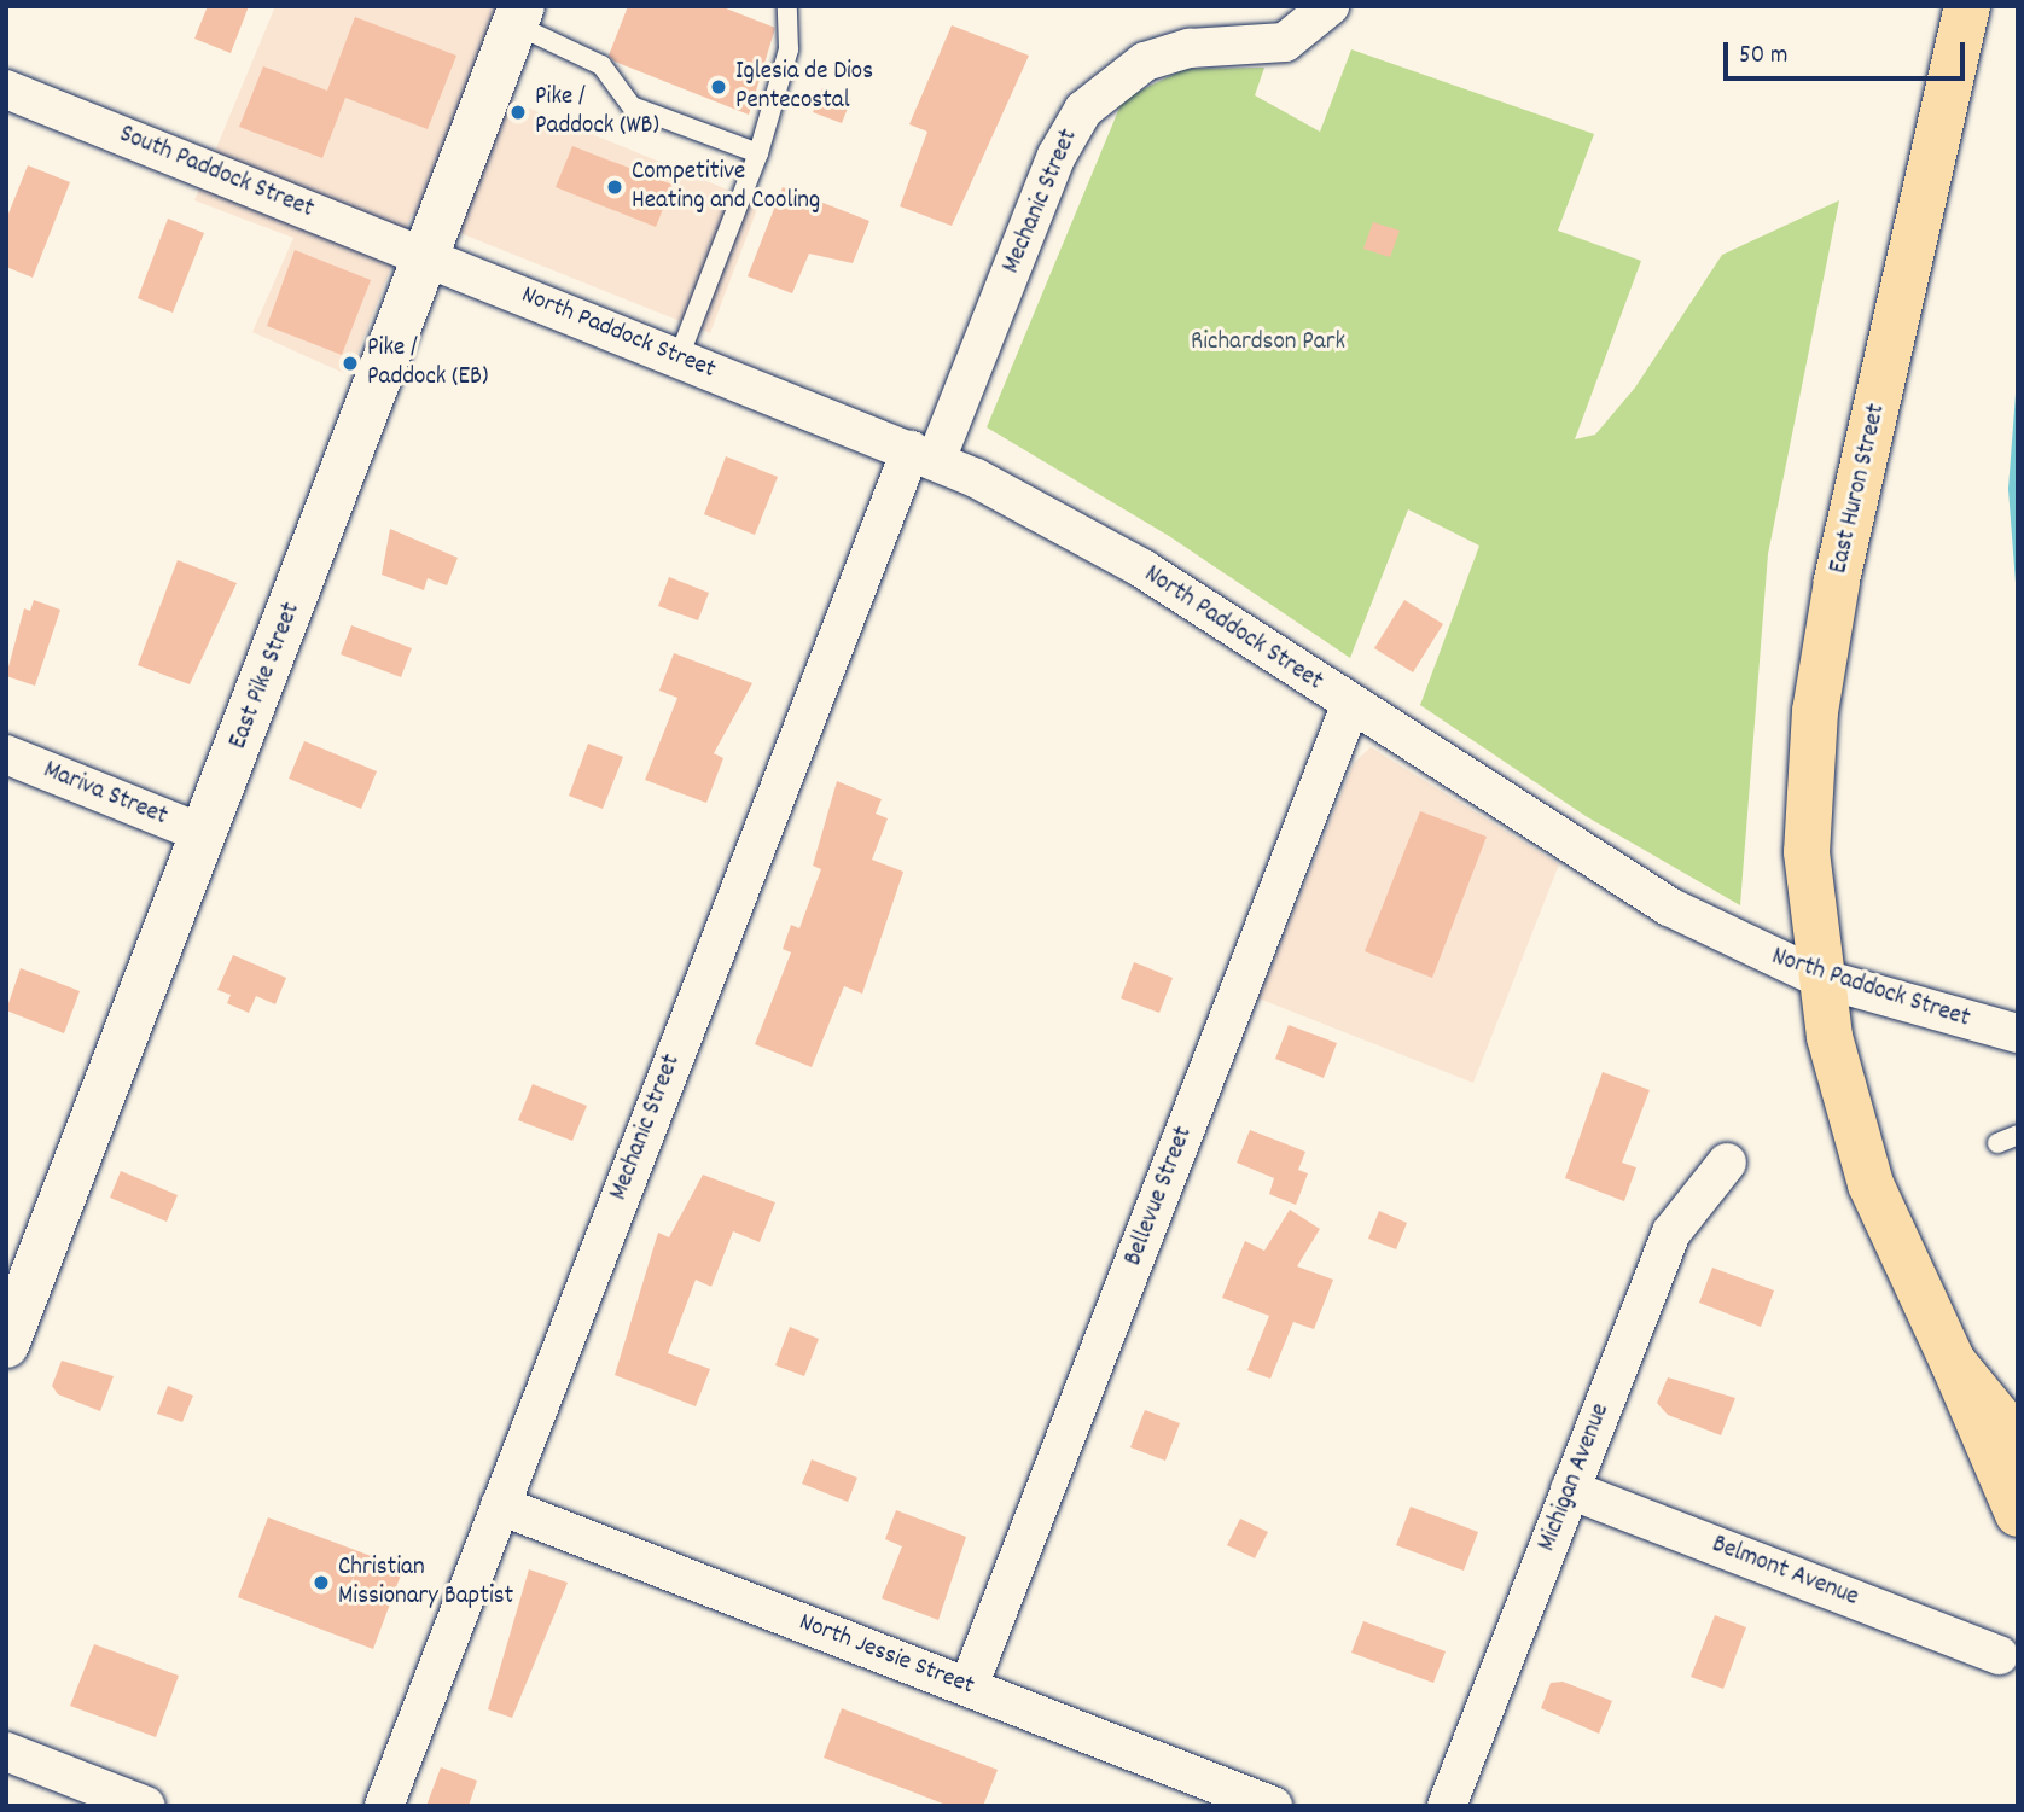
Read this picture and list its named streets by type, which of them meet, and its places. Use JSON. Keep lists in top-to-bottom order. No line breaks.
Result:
{"streets":{"highway":["East Huron Street"],"street":["South Paddock Street","Mechanic Street","North Paddock Street","East Pike Street","Mariva Street","Bellevue Street","Michigan Avenue","Belmont Avenue","North Jessie Street"]},"crossings":[["South Paddock Street","North Paddock Street"],["South Paddock Street","East Pike Street"],["Mechanic Street","North Paddock Street"],["Mechanic Street","North Jessie Street"],["North Paddock Street","East Huron Street"],["North Paddock Street","East Pike Street"],["North Paddock Street","Bellevue Street"],["East Pike Street","Mariva Street"],["Bellevue Street","North Jessie Street"],["Michigan Avenue","Belmont Avenue"]],"parks":["Richardson Park"],"places":["Iglesia de Dios Pentecostal","Pike / Paddock (WB)","Competitive Heating and Cooling","Pike / Paddock (EB)","Christian Missionary Baptist"],"scale_bar":"50 m"}
